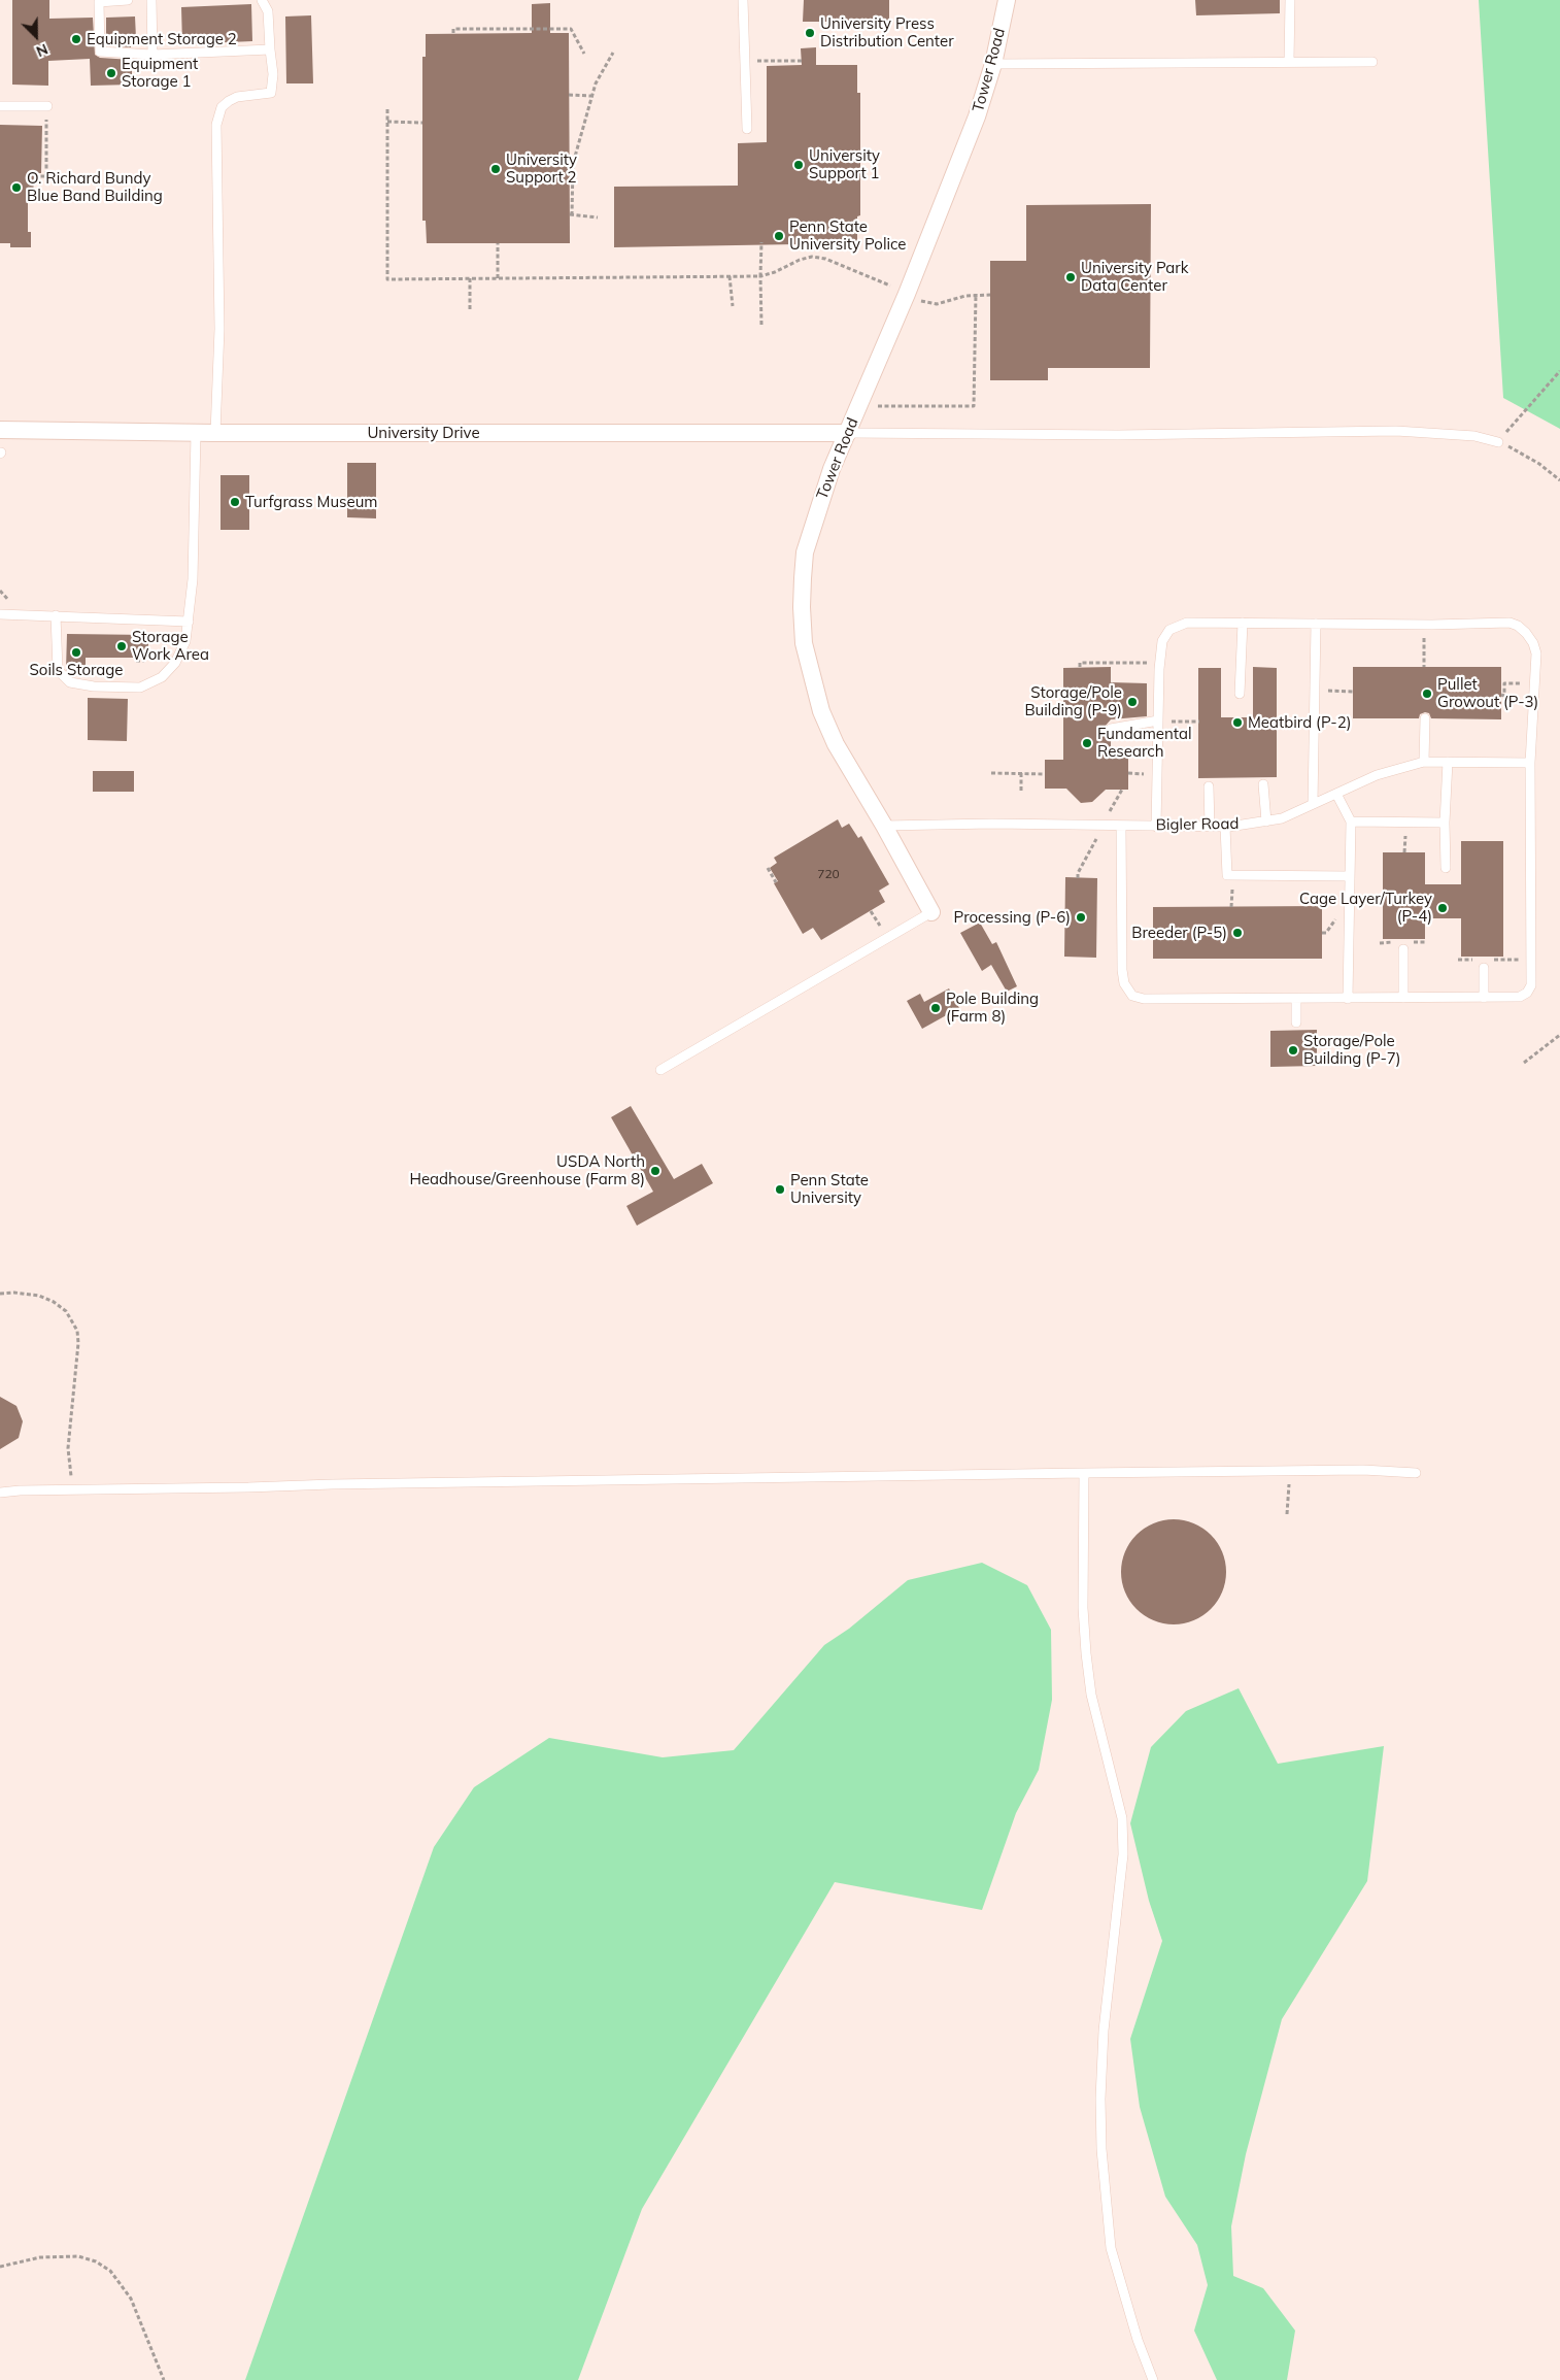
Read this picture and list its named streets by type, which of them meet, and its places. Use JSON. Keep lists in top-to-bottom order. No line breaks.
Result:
{"streets":{"street":["Tower Road","University Drive"],"lane":["Bigler Road"]},"crossings":[["Tower Road","University Drive"],["Tower Road","Bigler Road"]],"places":["University Press Distribution Center","Equipment Storage 2","Equipment Storage 1","University Support 1","University Support 2","O. Richard Bundy Blue Band Building","Penn State University Police","University Park Data Center","Turfgrass Museum","Storage Work Area","Soils Storage","Pullet Growout (P-3)","Storage/Pole Building (P-9)","Meatbird (P-2)","Fundamental Research","Cage Layer/Turkey (P-4)","Processing (P-6)","Breeder (P-5)","Pole Building (Farm 8)","Storage/Pole Building (P-7)","USDA North Headhouse/Greenhouse (Farm 8)","Penn State University"],"house_numbers":["720"],"north":"bottom right"}
